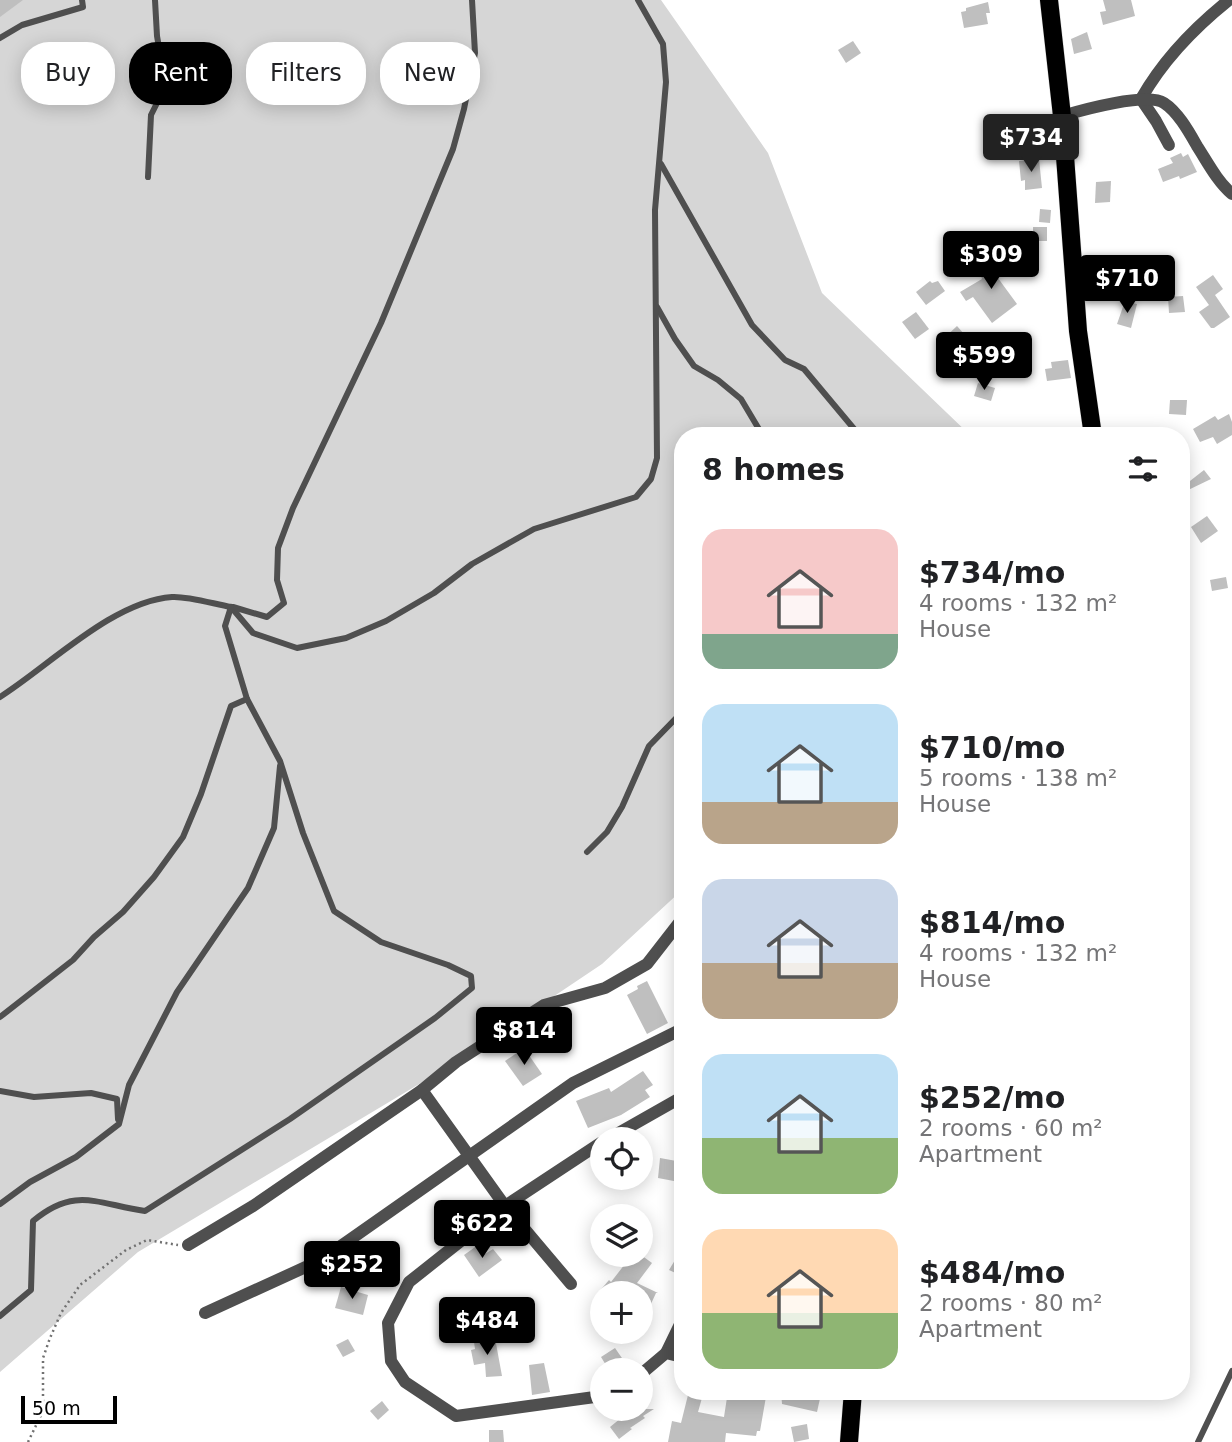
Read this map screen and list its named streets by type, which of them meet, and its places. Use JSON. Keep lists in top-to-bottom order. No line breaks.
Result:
{"scale_bar":"50 m","page":{"chip":["Buy","Rent","Filters","New"],"price":["$734","$309","$710","$599","$814","$622","$252","$484"],"heading":"8 homes","list":[{"name":"$734/mo","note":"4 rooms · 132 m² · House"},{"name":"$710/mo","note":"5 rooms · 138 m² · House"},{"name":"$814/mo","note":"4 rooms · 132 m² · House"},{"name":"$252/mo","note":"2 rooms · 60 m² · Apartment"},{"name":"$484/mo","note":"2 rooms · 80 m² · Apartment"}],"map_buttons":["+","−"],"scale":"50 m"}}
